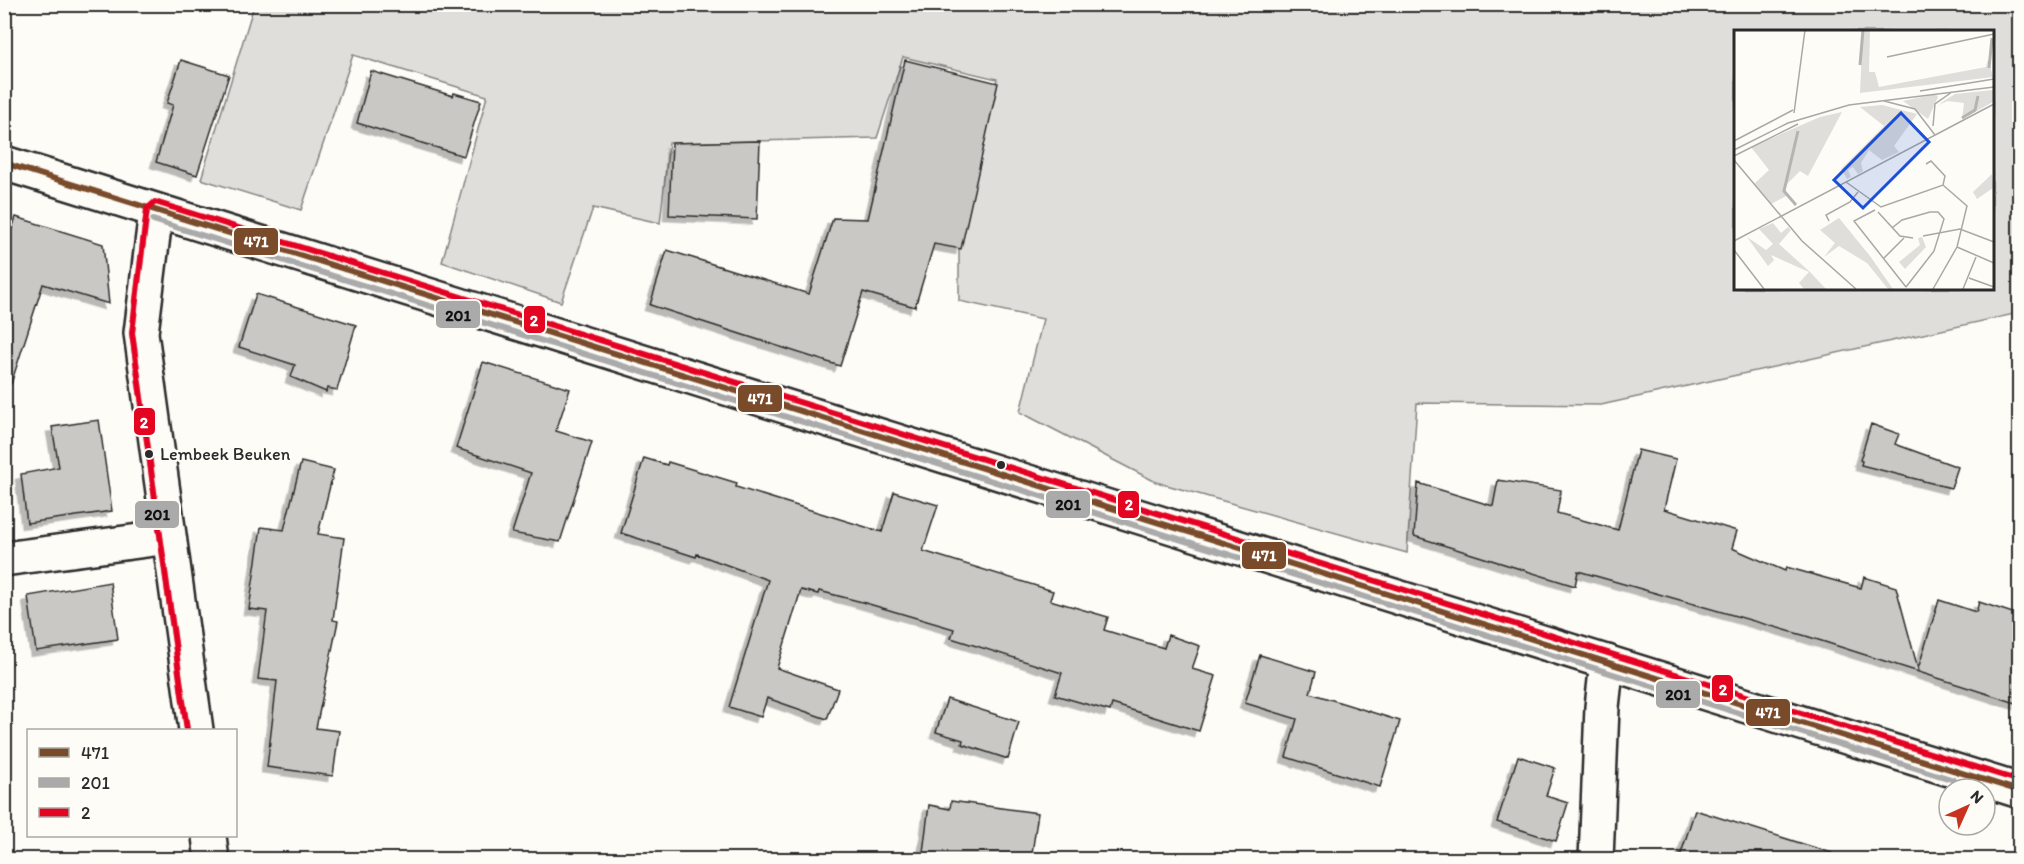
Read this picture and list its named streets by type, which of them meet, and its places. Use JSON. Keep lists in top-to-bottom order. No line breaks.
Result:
{"places":["Lembeek Beuken"],"lines":["transit line 471","transit line 2","transit line 201"],"legend":["471","201","2"],"north":"top right"}
